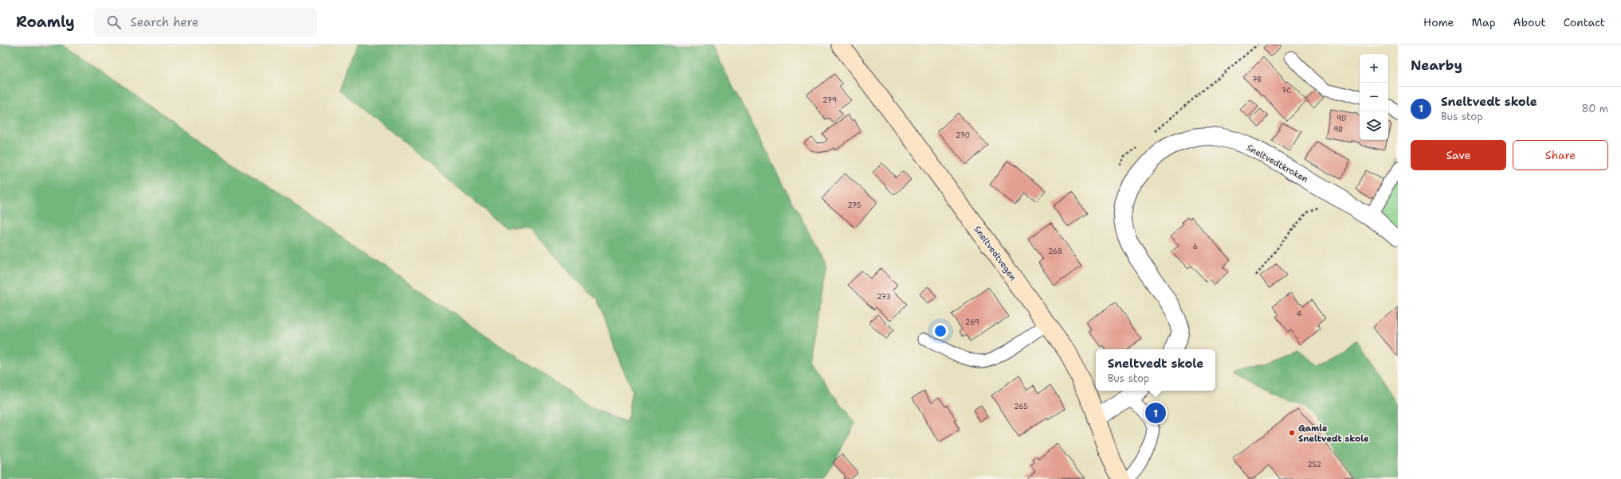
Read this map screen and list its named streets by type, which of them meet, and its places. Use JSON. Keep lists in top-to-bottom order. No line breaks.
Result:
{"streets":{"main road":["Sneltvedtvegen"],"street":["Sneltvedtkroken"]},"places":["Gamle Sneltvedt skole"],"house_numbers":["7B","7C","279","9D","9B","270","275","6","268","273","4","269","265","252"],"page":{"header":"Roamly","search":"Search here","nav":["Home","Map","About","Contact"],"heading":"Nearby","map_buttons":["+","−"],"list":[{"mark":"1","name":"Sneltvedt skole","note":"Bus stop","value":"80 m"}],"buttons":["Save","Share"],"popup":["Sneltvedt skole","Bus stop"],"pins":"1"}}
